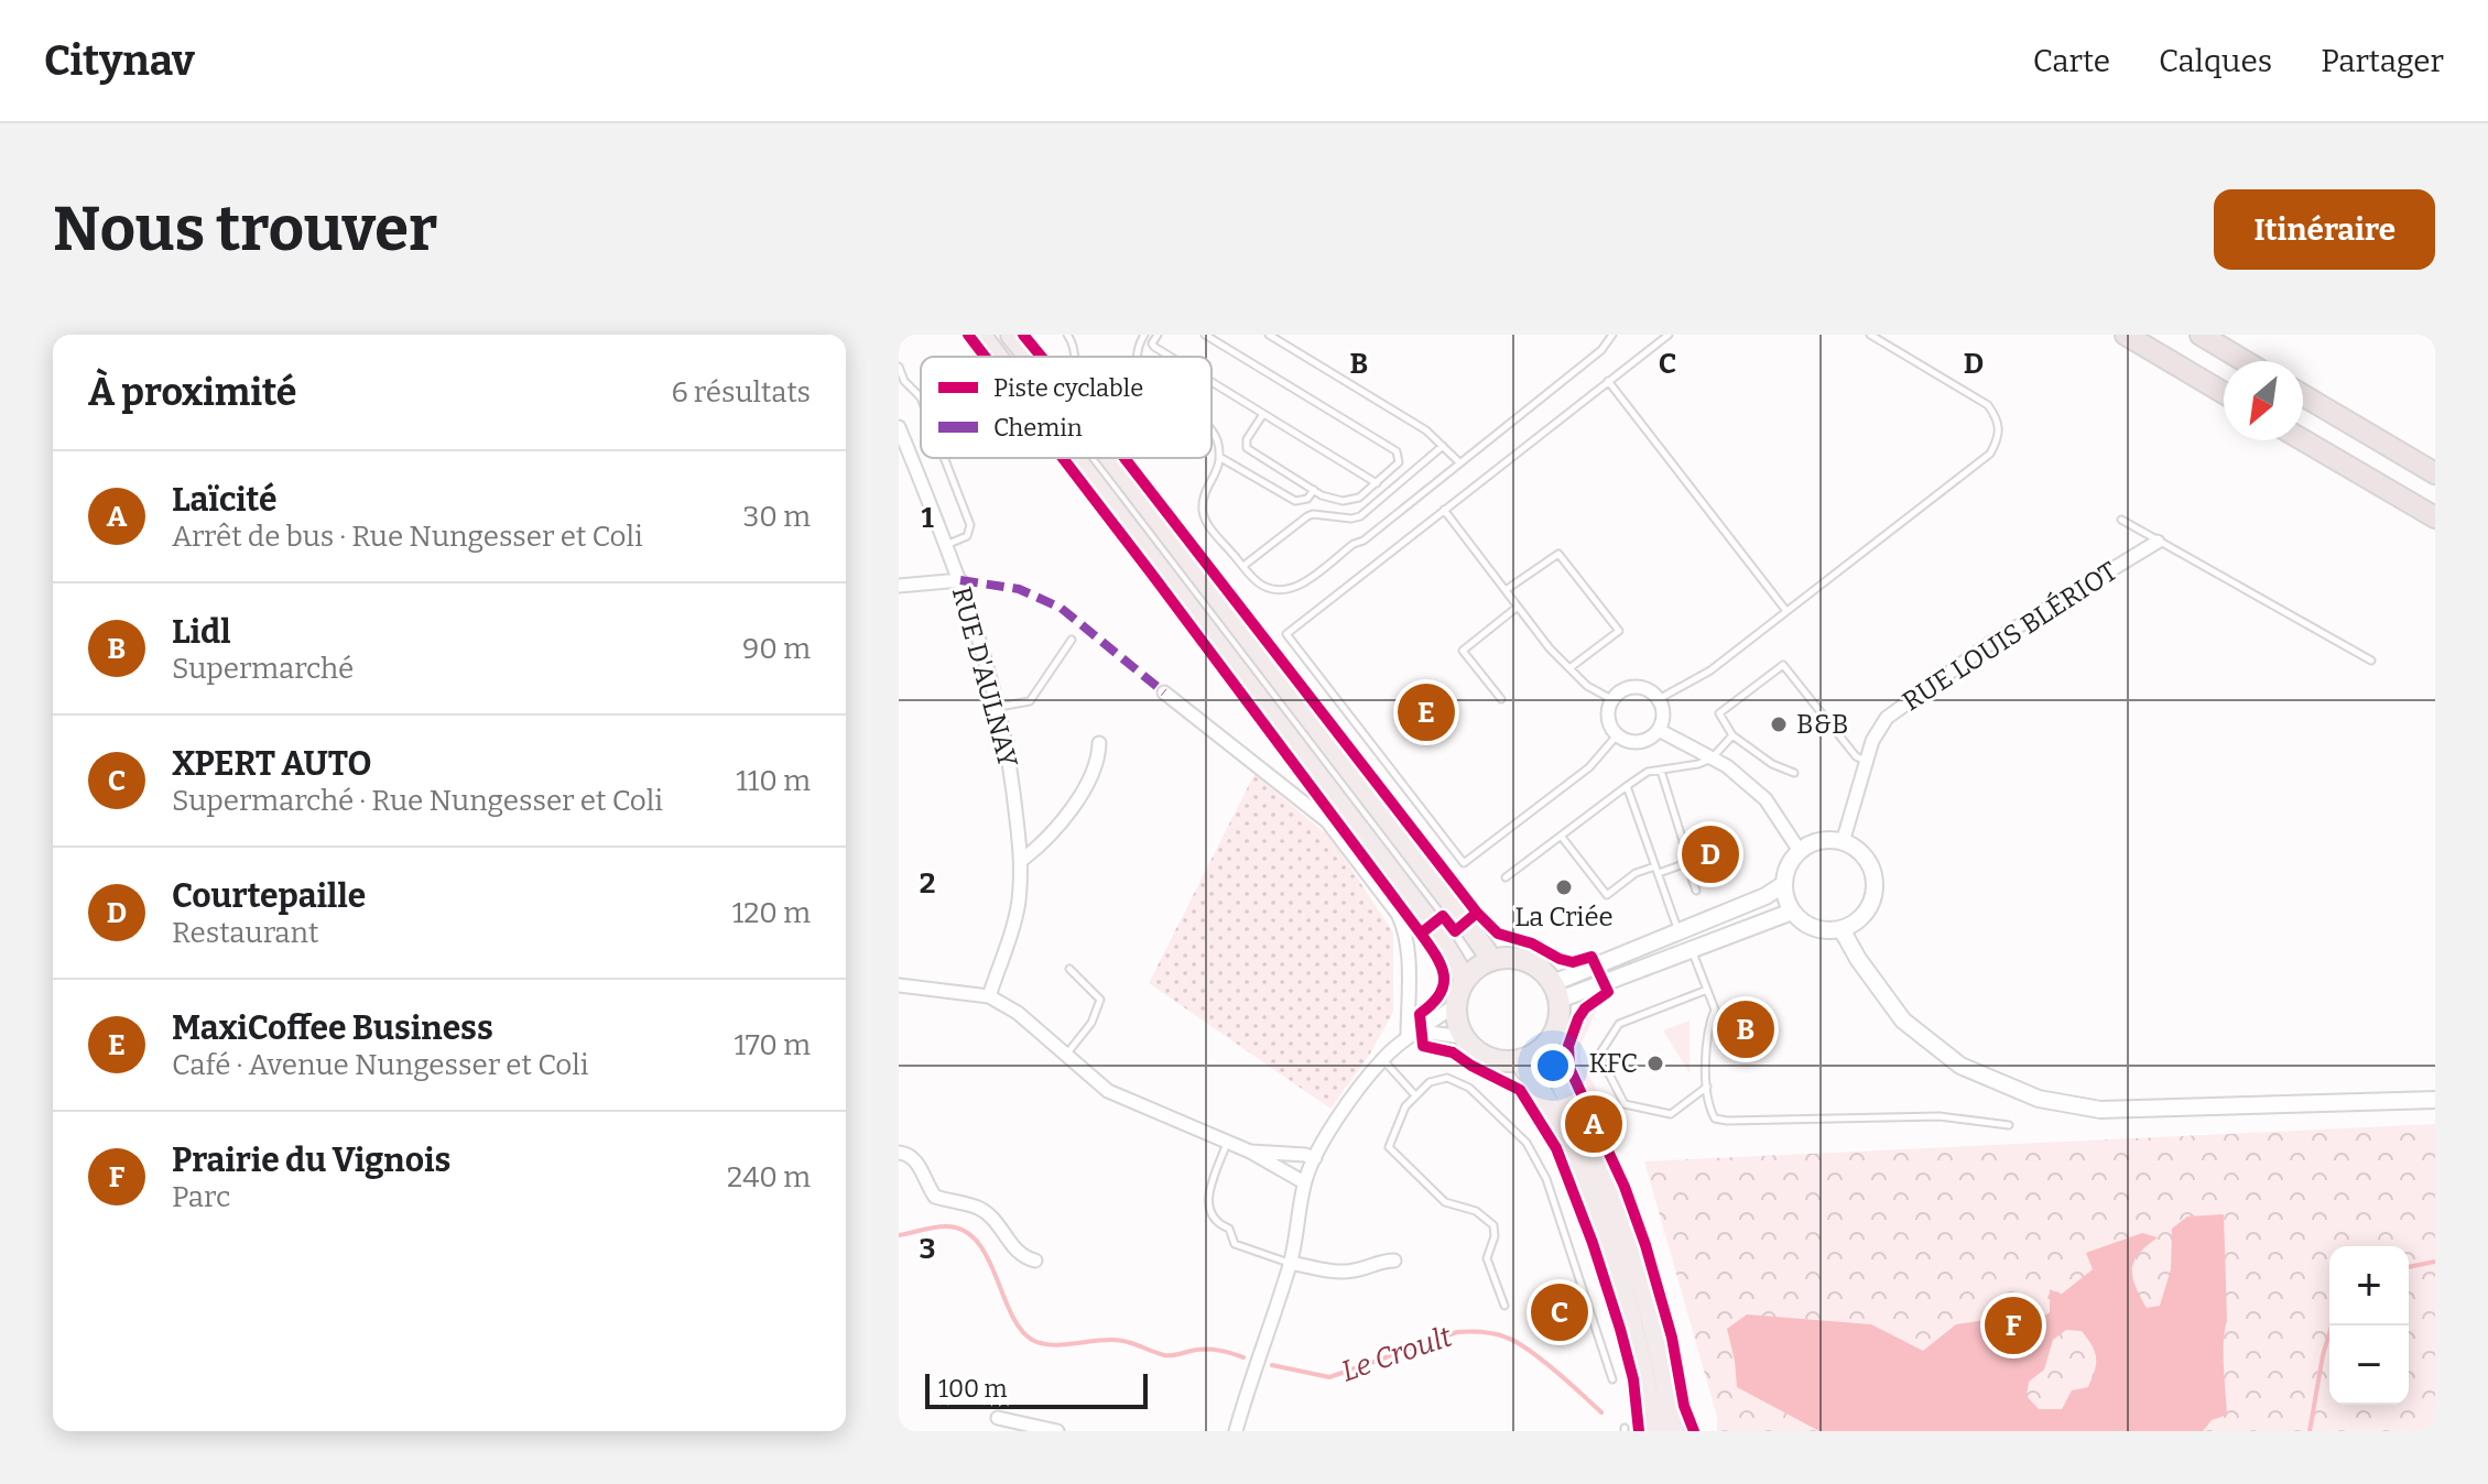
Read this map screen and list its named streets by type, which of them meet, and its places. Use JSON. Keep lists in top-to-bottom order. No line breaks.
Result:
{"streets":{"street":["RUE LOUIS BLÉRIOT","RUE D'AULNAY"]},"water":["Le Croult"],"places":["B&B","La Criée","KFC"],"legend":["Piste cyclable","Chemin"],"scale_bar":"100 m","north":"bottom left","page":{"header":"Citynav","nav":["Carte","Calques","Partager"],"buttons":"Itinéraire","title":"Nous trouver","heading":["À proximité","6 résultats"],"list":[{"mark":"A","name":"Laïcité","note":"Arrêt de bus · Rue Nungesser et Coli","value":"30 m"},{"mark":"B","name":"Lidl","note":"Supermarché","value":"90 m"},{"mark":"C","name":"XPERT AUTO","note":"Supermarché · Rue Nungesser et Coli","value":"110 m"},{"mark":"D","name":"Courtepaille","note":"Restaurant","value":"120 m"},{"mark":"E","name":"MaxiCoffee Business","note":"Café · Avenue Nungesser et Coli","value":"170 m"},{"mark":"F","name":"Prairie du Vignois","note":"Parc","value":"240 m"}],"pins":["E","D","B","A","C","F"],"map_buttons":["+","−"],"scale":"100 m"},"grid":{"columns":["B","C","D"],"rows":["1","2","3"]}}
